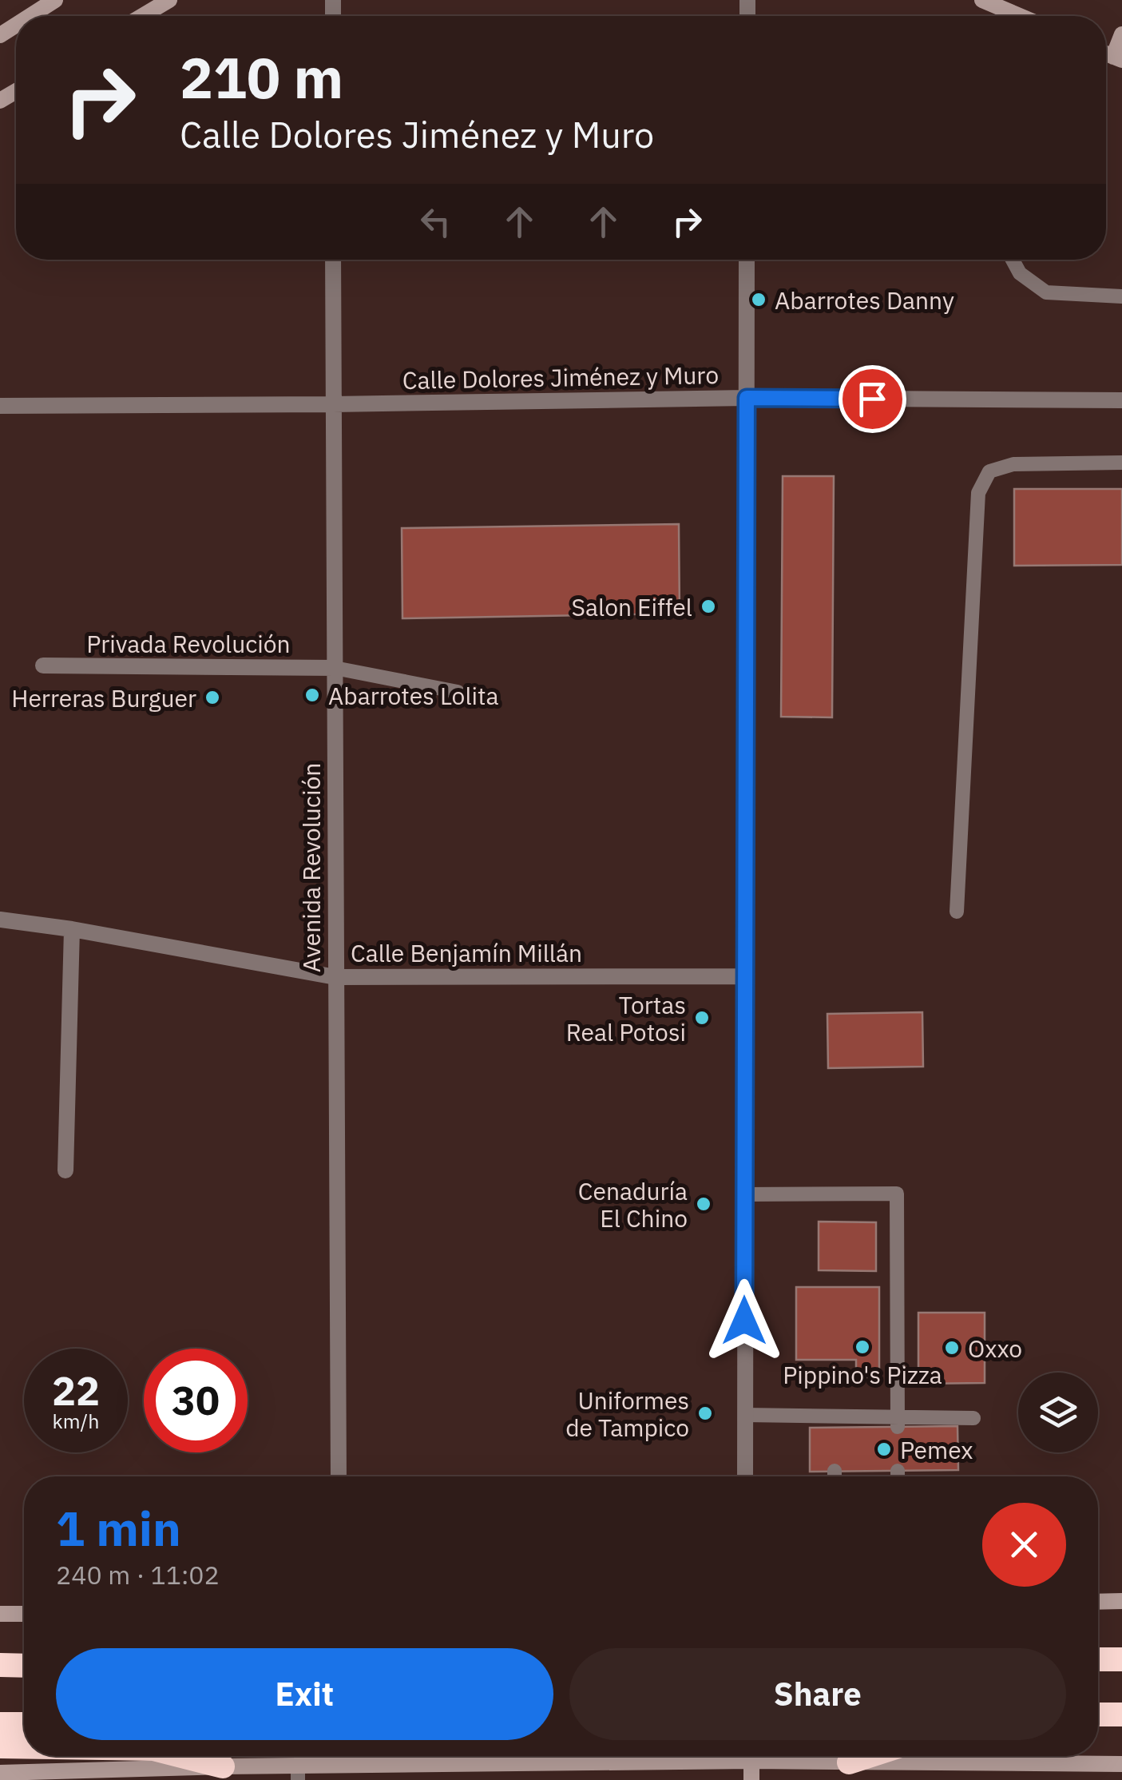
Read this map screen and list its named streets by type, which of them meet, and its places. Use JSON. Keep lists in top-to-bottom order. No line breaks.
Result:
{"streets":{"street":["Calle Dolores Jiménez y Muro","Privada Revolución","Avenida Revolución","Calle Benjamín Millán"]},"crossings":[["Calle Dolores Jiménez y Muro","Avenida Revolución"],["Privada Revolución","Avenida Revolución"],["Avenida Revolución","Calle Benjamín Millán"]],"places":["Abarrotes Danny","Salon Eiffel","Abarrotes Lolita","Herreras Burguer","Tortas Real Potosi","Cenaduría El Chino","Pippino's Pizza","Oxxo","Uniformes de Tampico","Pemex"],"page":{"turn":["210 m","Calle Dolores Jiménez y Muro"],"speed":"22 km/h","limit":"30","heading":["1 min","240 m · 11:02"],"buttons":["Exit","Share"]}}
